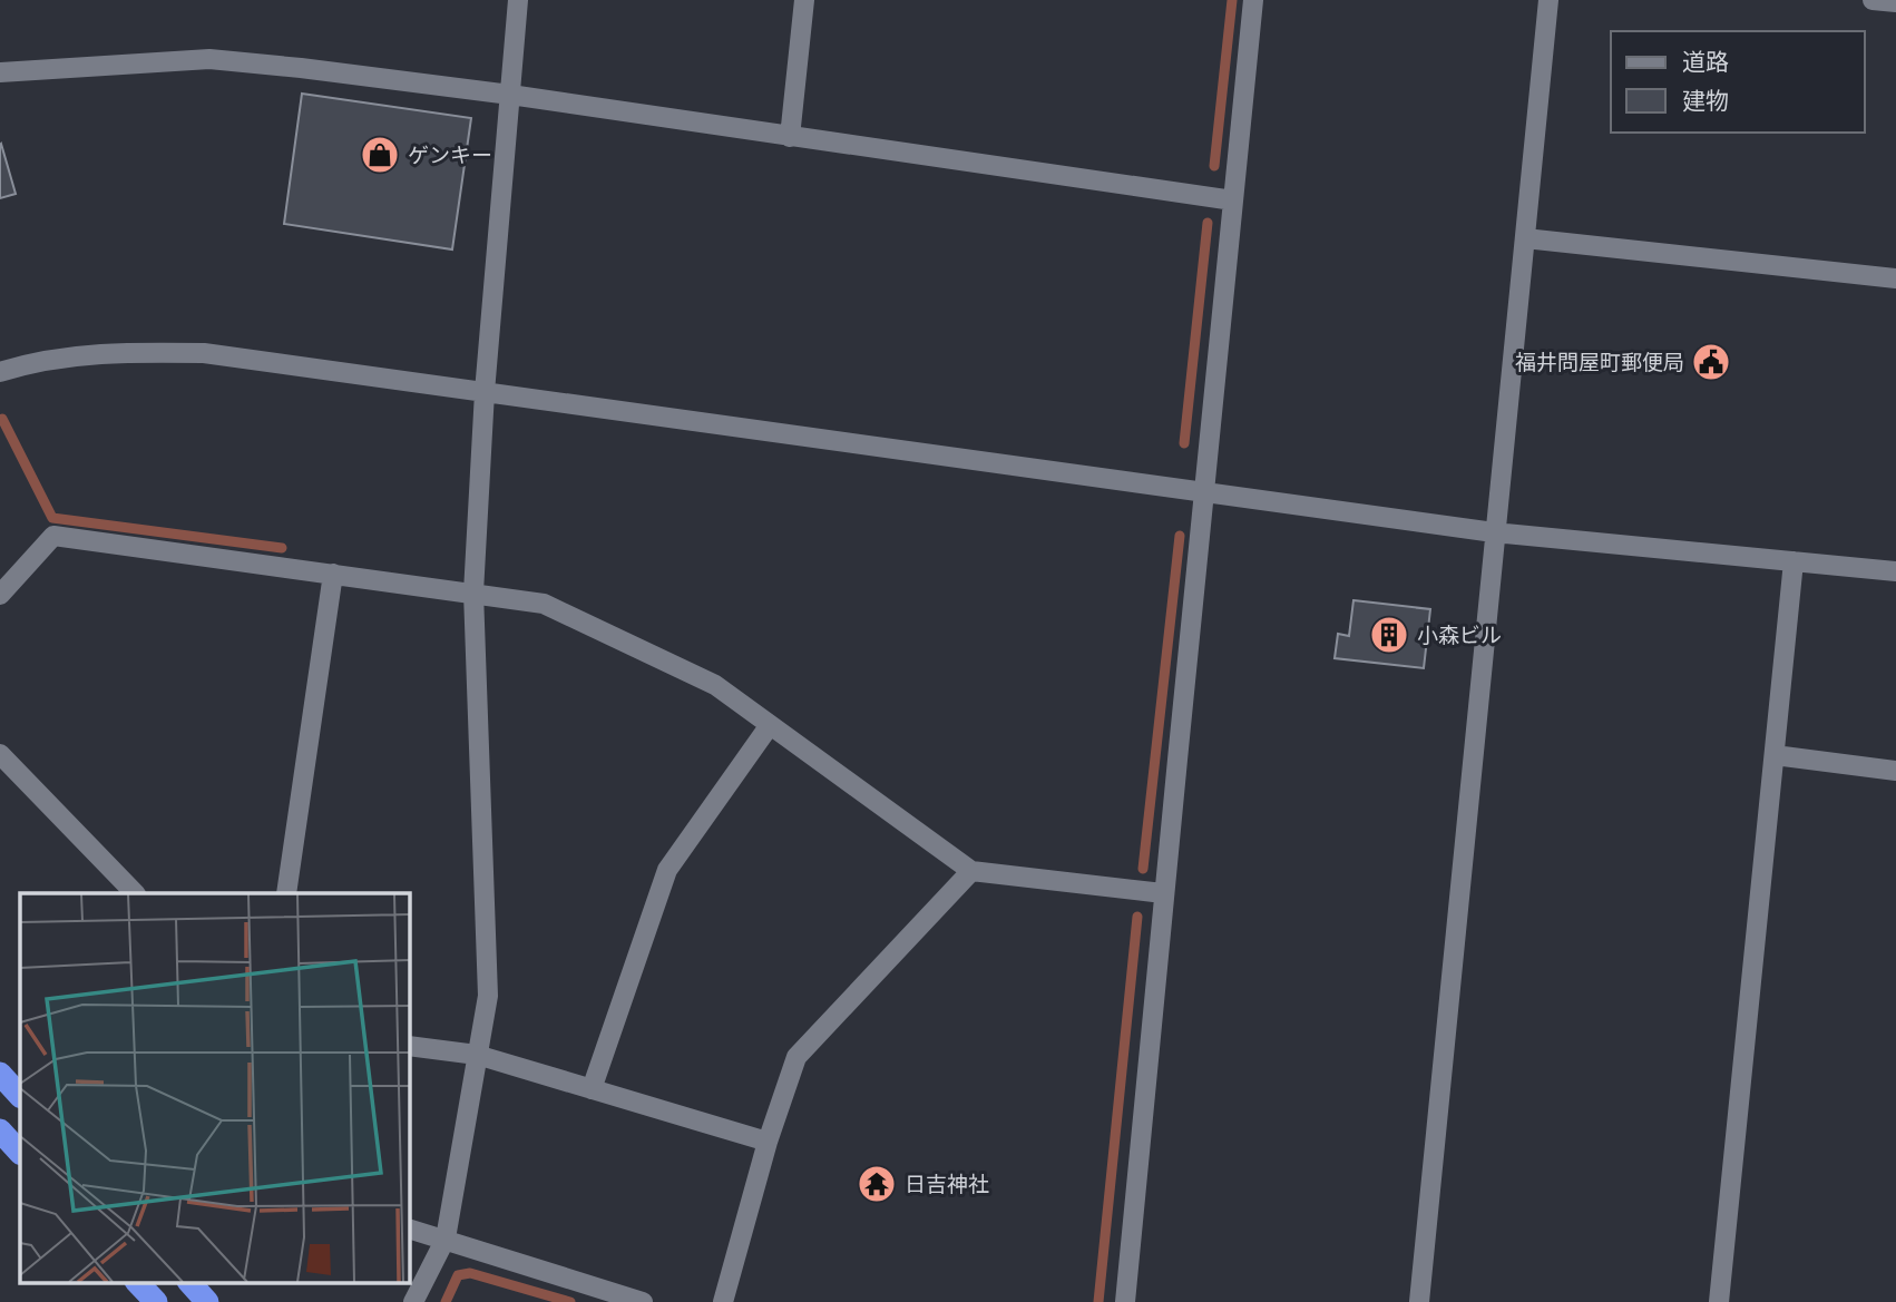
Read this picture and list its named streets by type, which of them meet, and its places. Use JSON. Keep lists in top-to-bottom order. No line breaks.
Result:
{"places":{"shop":["ゲンキー"],"public building":["福井問屋町郵便局"],"building":["小森ビル"],"temple":["日吉神社"]},"legend":["道路","建物"]}
